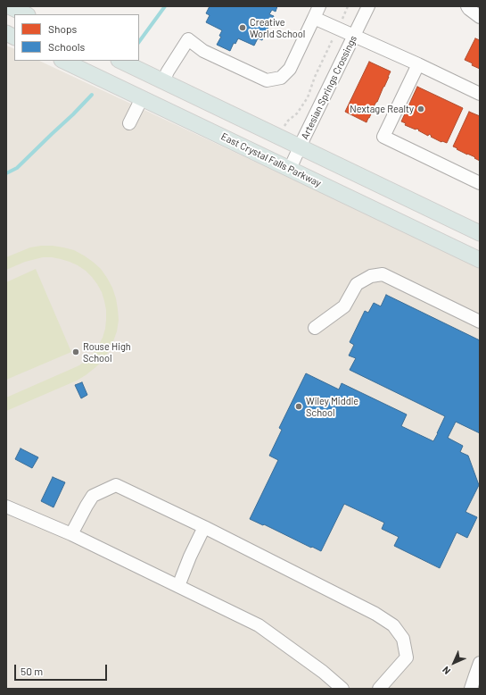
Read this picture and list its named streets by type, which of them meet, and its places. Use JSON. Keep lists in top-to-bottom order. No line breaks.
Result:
{"streets":{"main road":["East Crystal Falls Parkway"],"street":["Artesian Springs Crossings"]},"crossings":[["Artesian Springs Crossings","East Crystal Falls Parkway"]],"places":["Creative World School","Nextage Realty","Rouse High School","Wiley Middle School"],"legend":["Shops","Schools"],"scale_bar":"50 m","north":"bottom left"}
